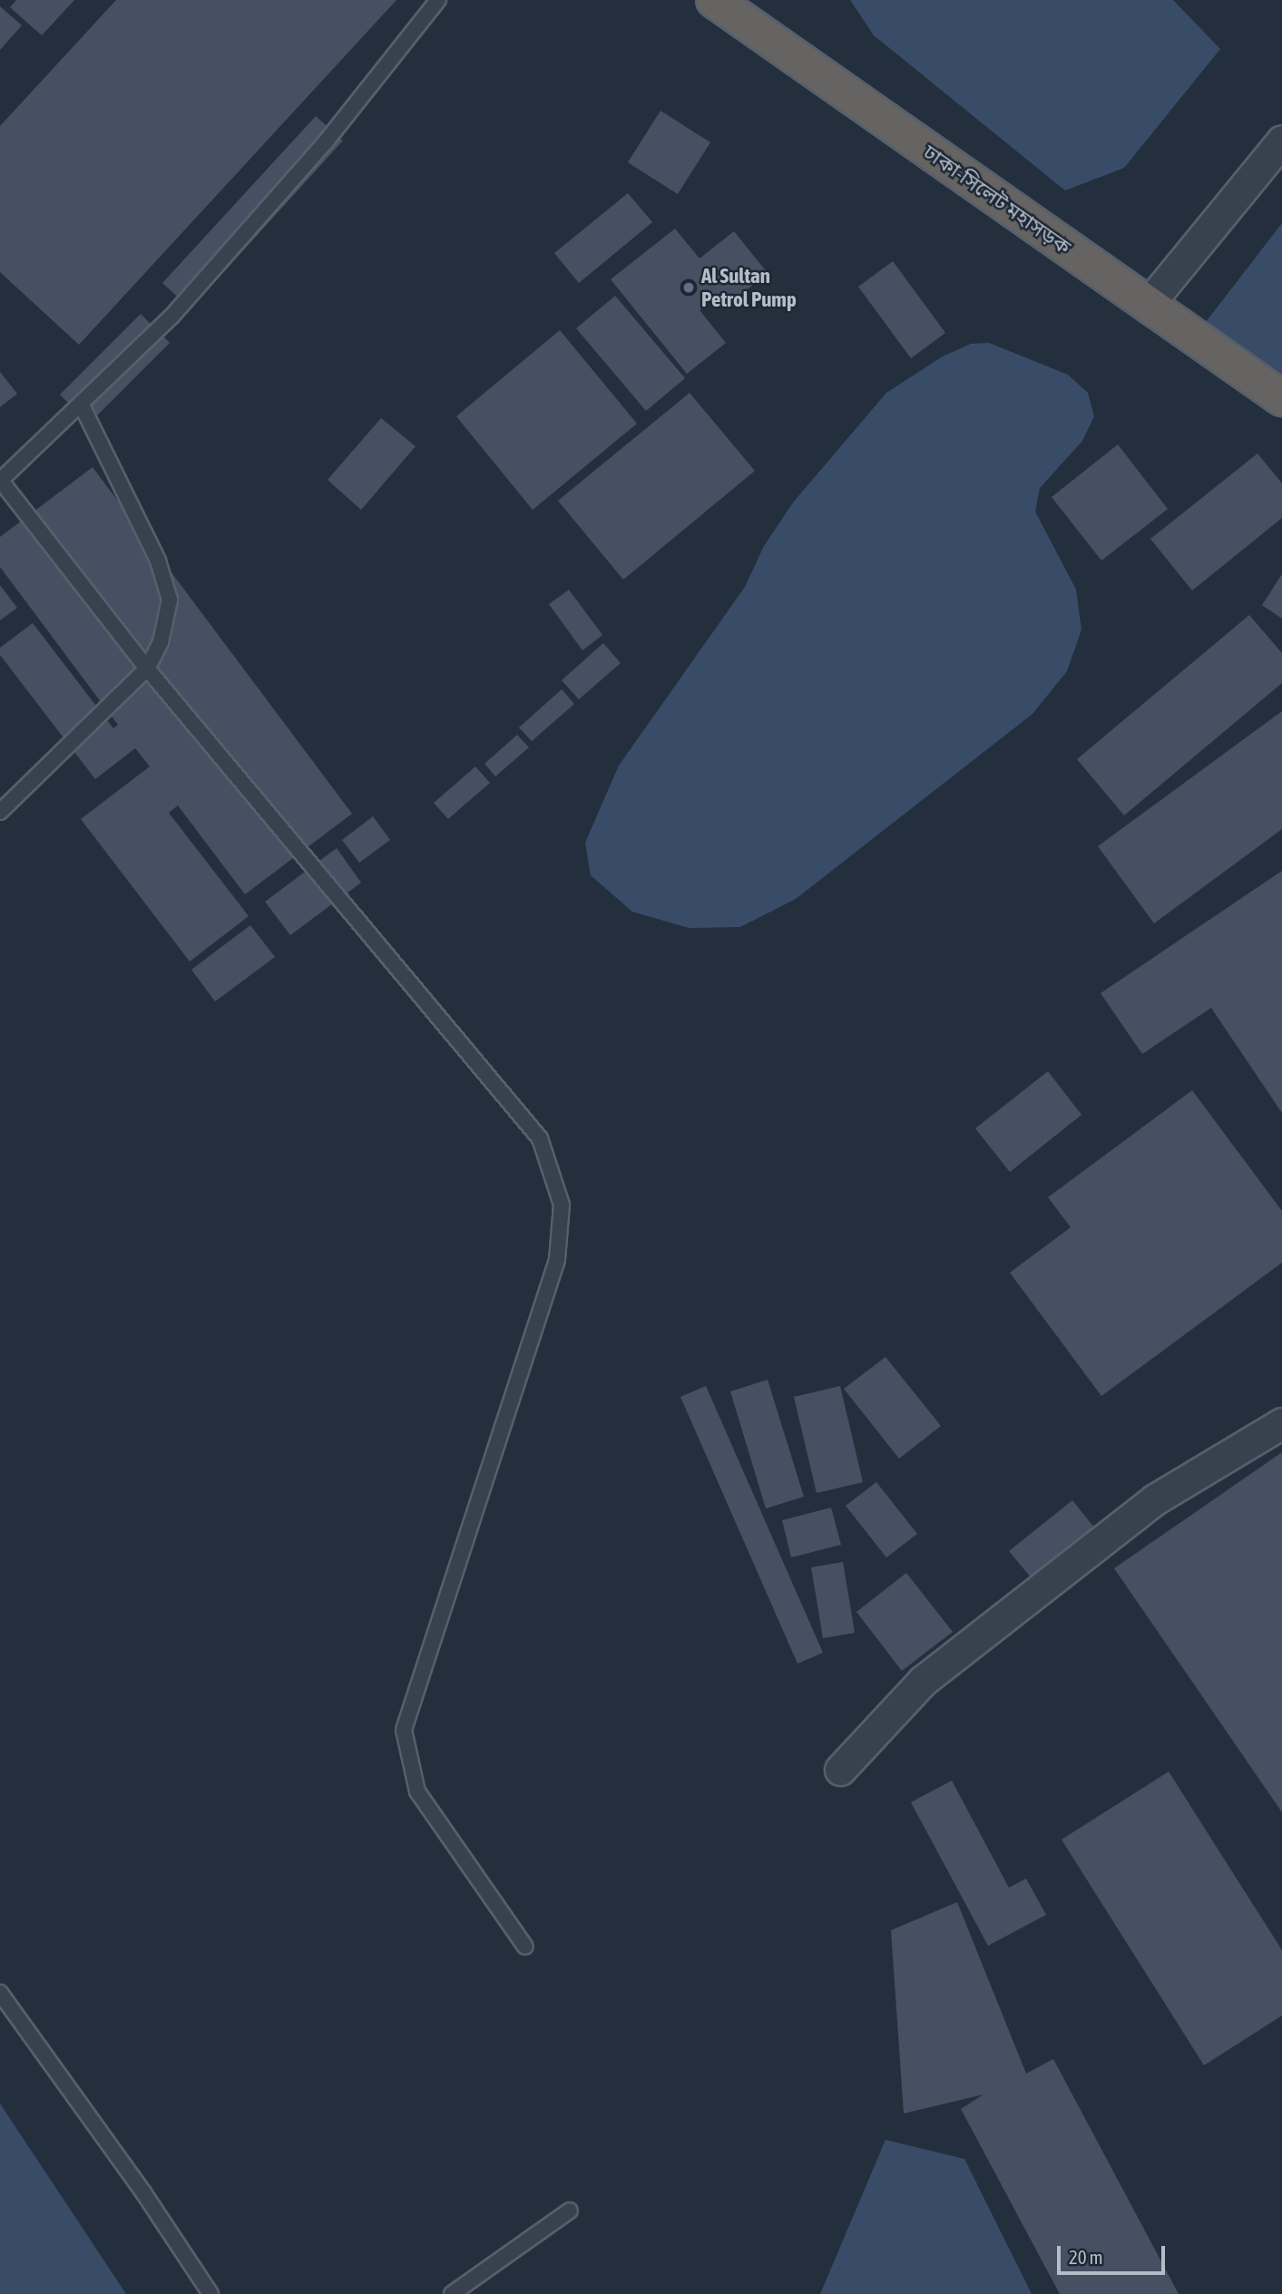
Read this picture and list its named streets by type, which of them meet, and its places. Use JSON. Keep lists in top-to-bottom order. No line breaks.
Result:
{"streets":{"highway":["ঢাকা-সিলেট মহাসড়ক"]},"places":["Al Sultan Petrol Pump"],"scale_bar":"20 m"}
